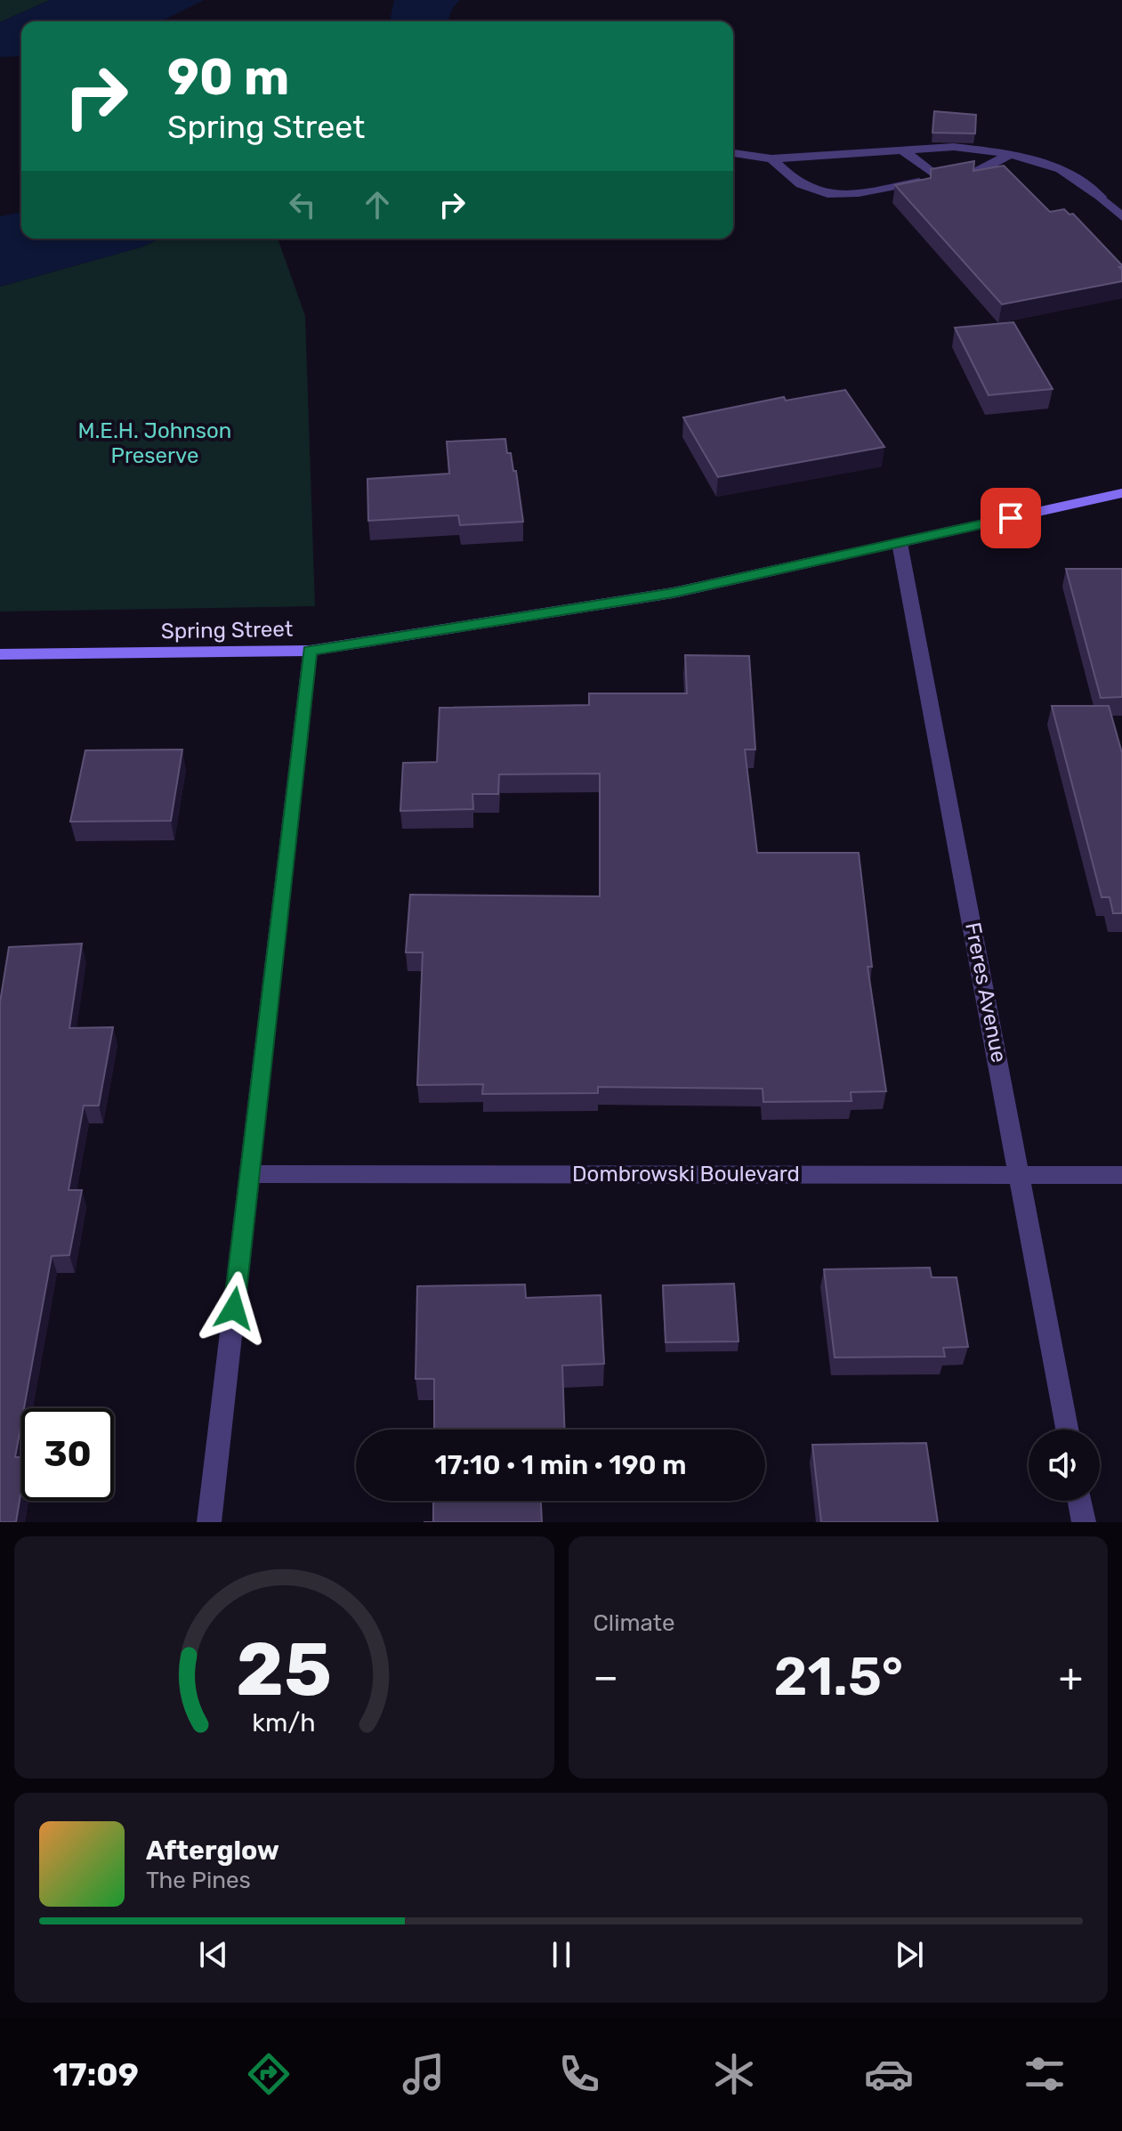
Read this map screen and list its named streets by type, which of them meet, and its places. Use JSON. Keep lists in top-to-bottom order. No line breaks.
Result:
{"streets":{"main road":["Spring Street"],"street":["Freres Avenue","Dombrowski Boulevard"]},"crossings":[["Spring Street","Freres Avenue"],["Freres Avenue","Dombrowski Boulevard"]],"parks":["M.E.H. Johnson Preserve"],"page":{"turn":["90 m","Spring Street"],"limit":"30","trip":"17:10 · 1 min · 190 m","tile":"Climate","heat":["−","21.5°","+"],"song":["Afterglow","The Pines"],"tabs":"17:09","gauge":["25","km/h"]}}
